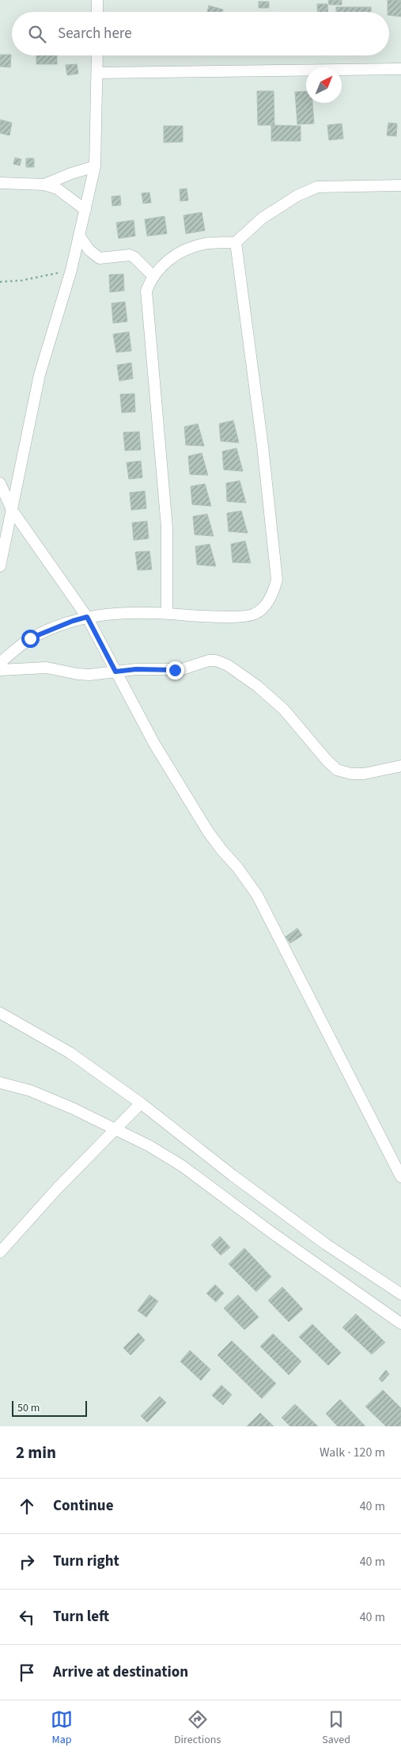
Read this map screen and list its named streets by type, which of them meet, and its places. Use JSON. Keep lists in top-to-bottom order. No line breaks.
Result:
{"scale_bar":"50 m","north":"top right","page":{"search":"Search here","scale":"50 m","heading":["2 min","Walk · 120 m"],"list":[["Continue","40 m"],["Turn right","40 m"],["Turn left","40 m"],"Arrive at destination"],"nav":["Map","Directions","Saved"]}}
